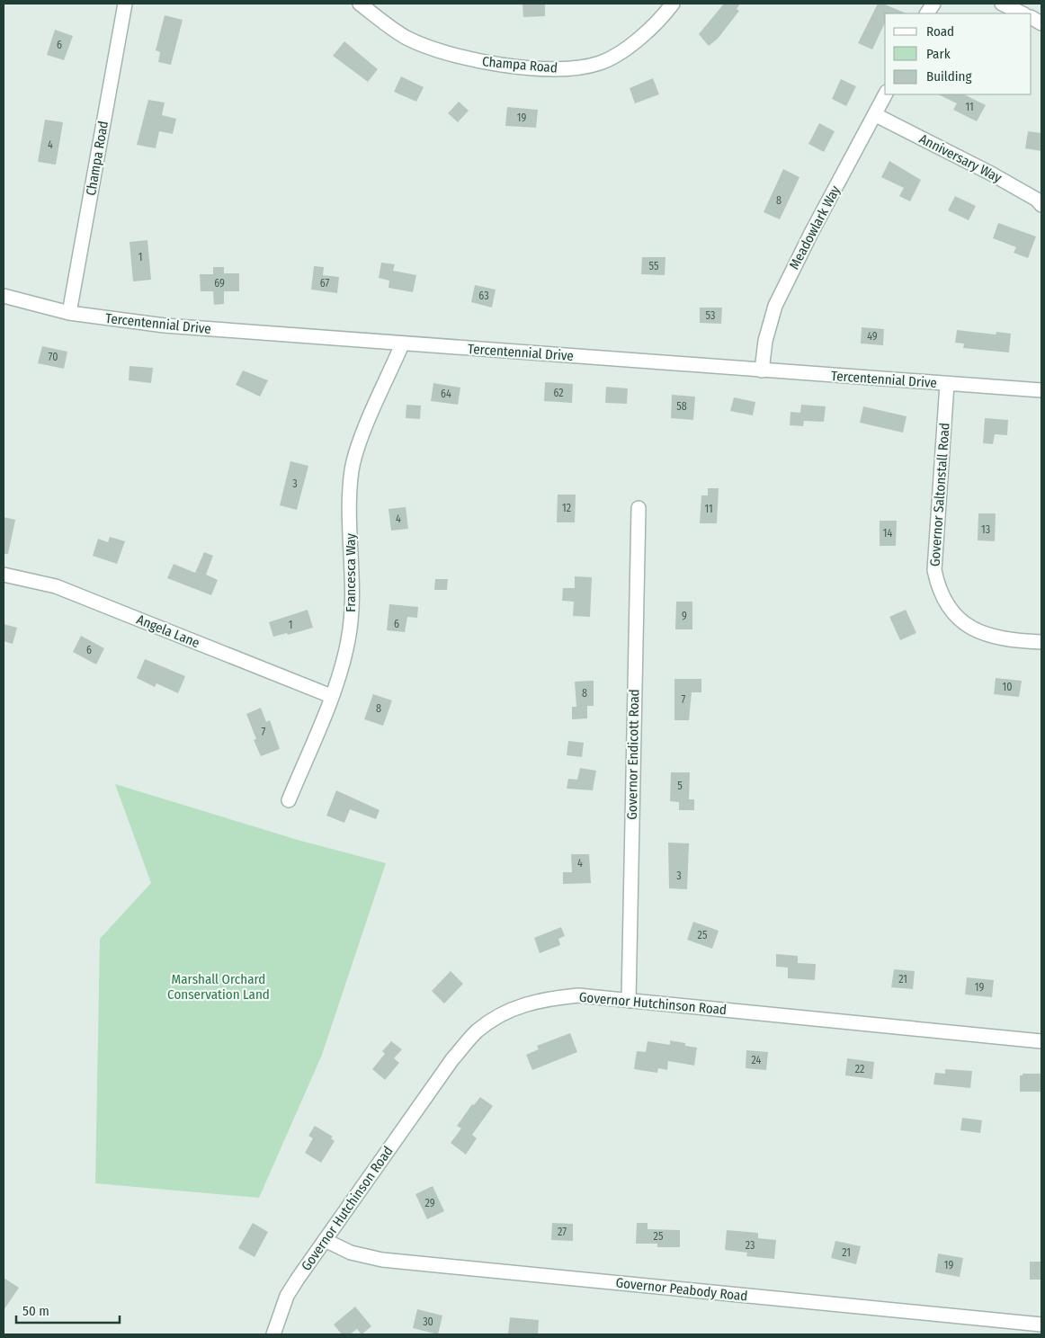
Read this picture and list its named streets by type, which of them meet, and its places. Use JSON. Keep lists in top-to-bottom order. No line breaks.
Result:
{"streets":{"street":["Champa Road","Anniversary Way","Meadowlark Way","Tercentennial Drive","Governor Saltonstall Road","Francesca Way","Angela Lane","Governor Endicott Road","Governor Hutchinson Road","Governor Peabody Road"]},"crossings":[["Champa Road","Tercentennial Drive"],["Anniversary Way","Meadowlark Way"],["Meadowlark Way","Tercentennial Drive"],["Tercentennial Drive","Governor Saltonstall Road"],["Tercentennial Drive","Francesca Way"],["Francesca Way","Angela Lane"],["Governor Endicott Road","Governor Hutchinson Road"],["Governor Hutchinson Road","Governor Peabody Road"]],"parks":["Marshall Orchard Conservation Land"],"house_numbers":["6","11","19","4","8","1","55","69","67","63","53","49","70","62","64","58","3","12","11","4","13","14","9","6","1","6","10","8","7","8","7","5","4","3","25","21","19","24","22","29","27","25","23","21","19","30"],"legend":["Road","Park","Building"],"scale_bar":"50 m"}
